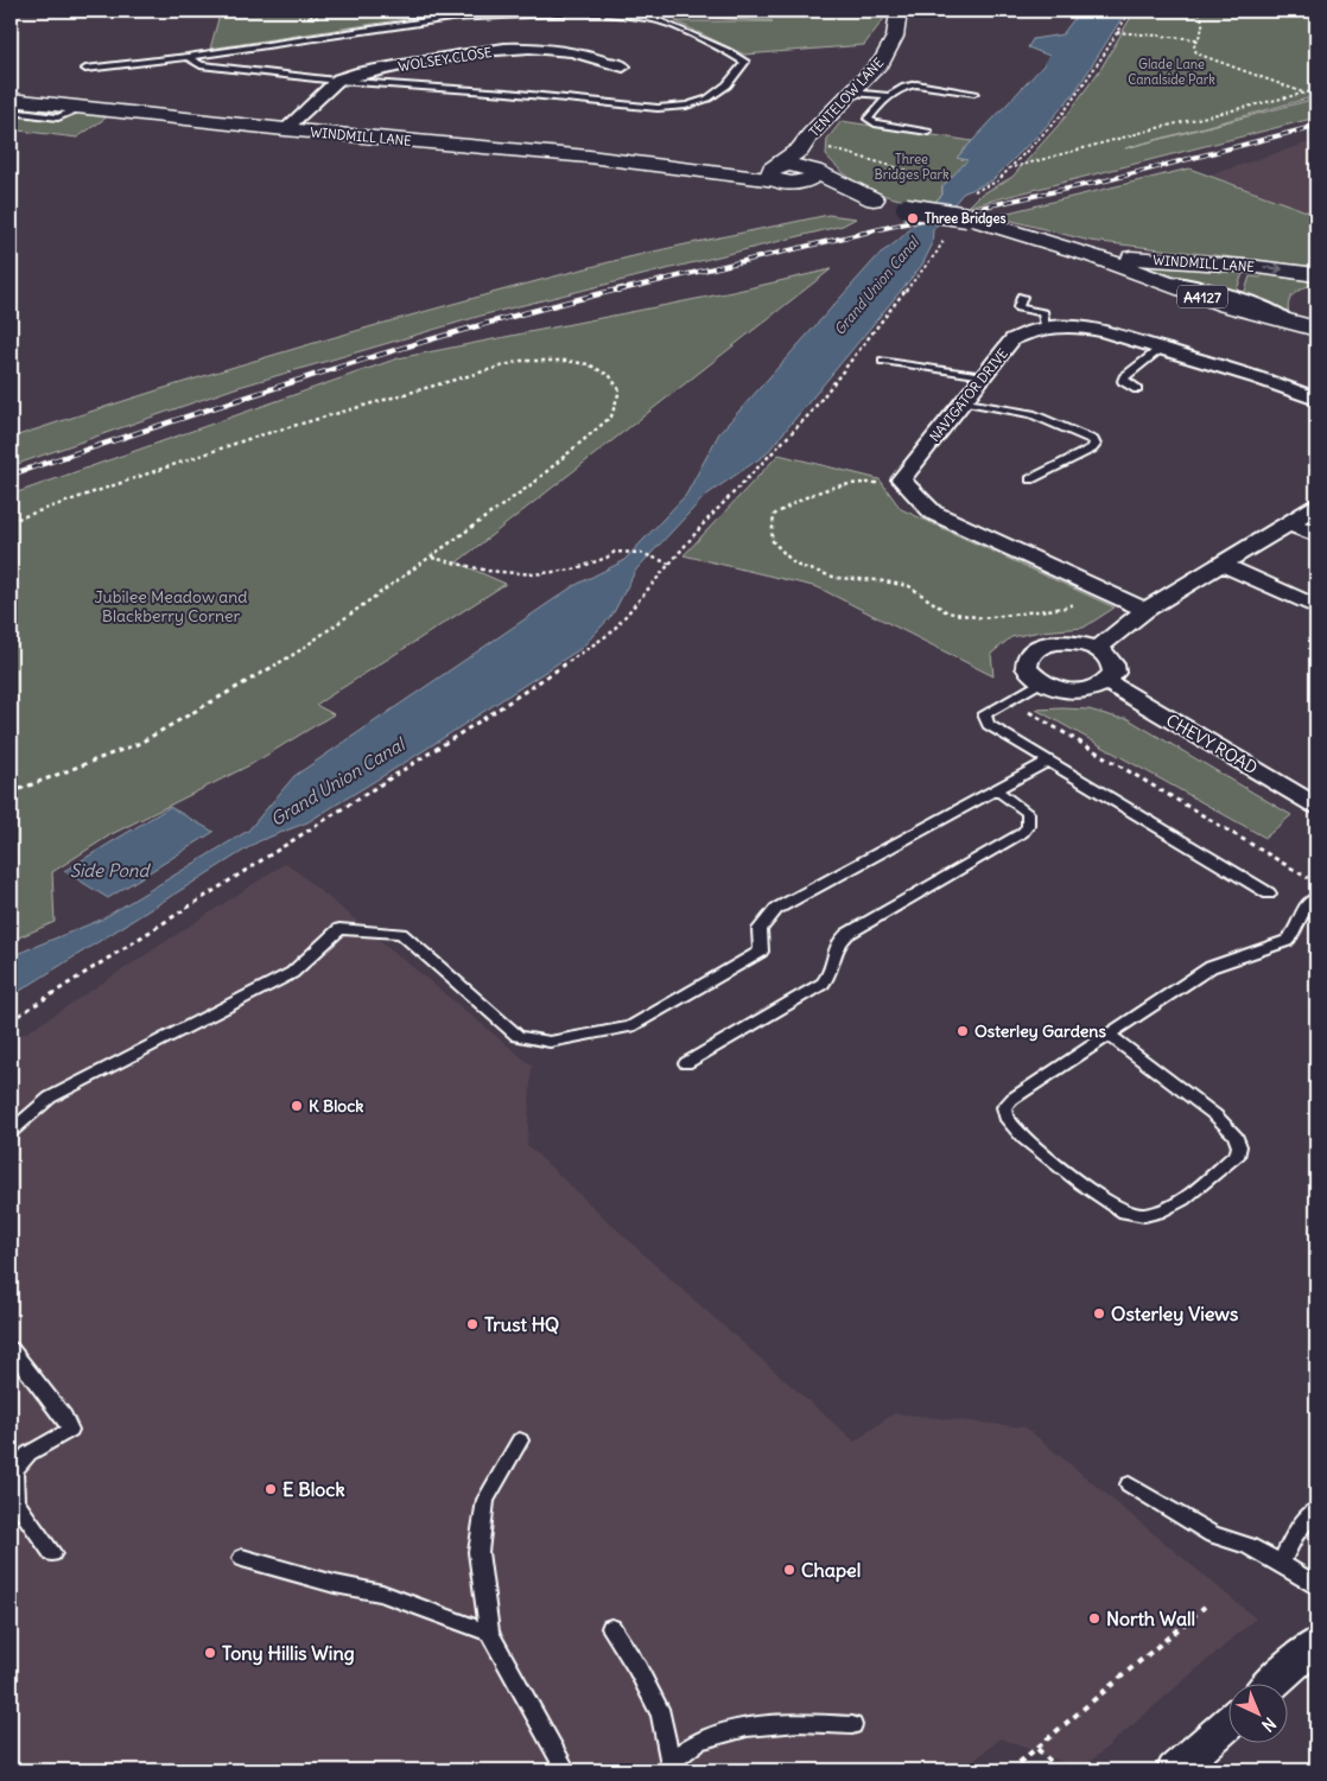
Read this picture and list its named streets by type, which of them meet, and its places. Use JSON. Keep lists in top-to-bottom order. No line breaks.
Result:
{"streets":{"main road":["TENTELOW LANE","WINDMILL LANE","A4127"],"street":["WOLSEY CLOSE","NAVIGATOR DRIVE","CHEVY ROAD"]},"crossings":[["WOLSEY CLOSE","WINDMILL LANE"],["TENTELOW LANE","WINDMILL LANE"]],"water":["Grand Union Canal","Side Pond"],"parks":["Glade Lane Canalside Park","Three Bridges Park","Jubilee Meadow and Blackberry Corner"],"places":["Three Bridges","Osterley Gardens","K Block","Osterley Views","Trust HQ","E Block","Chapel","North Wall","Tony Hillis Wing"],"north":"bottom right"}
